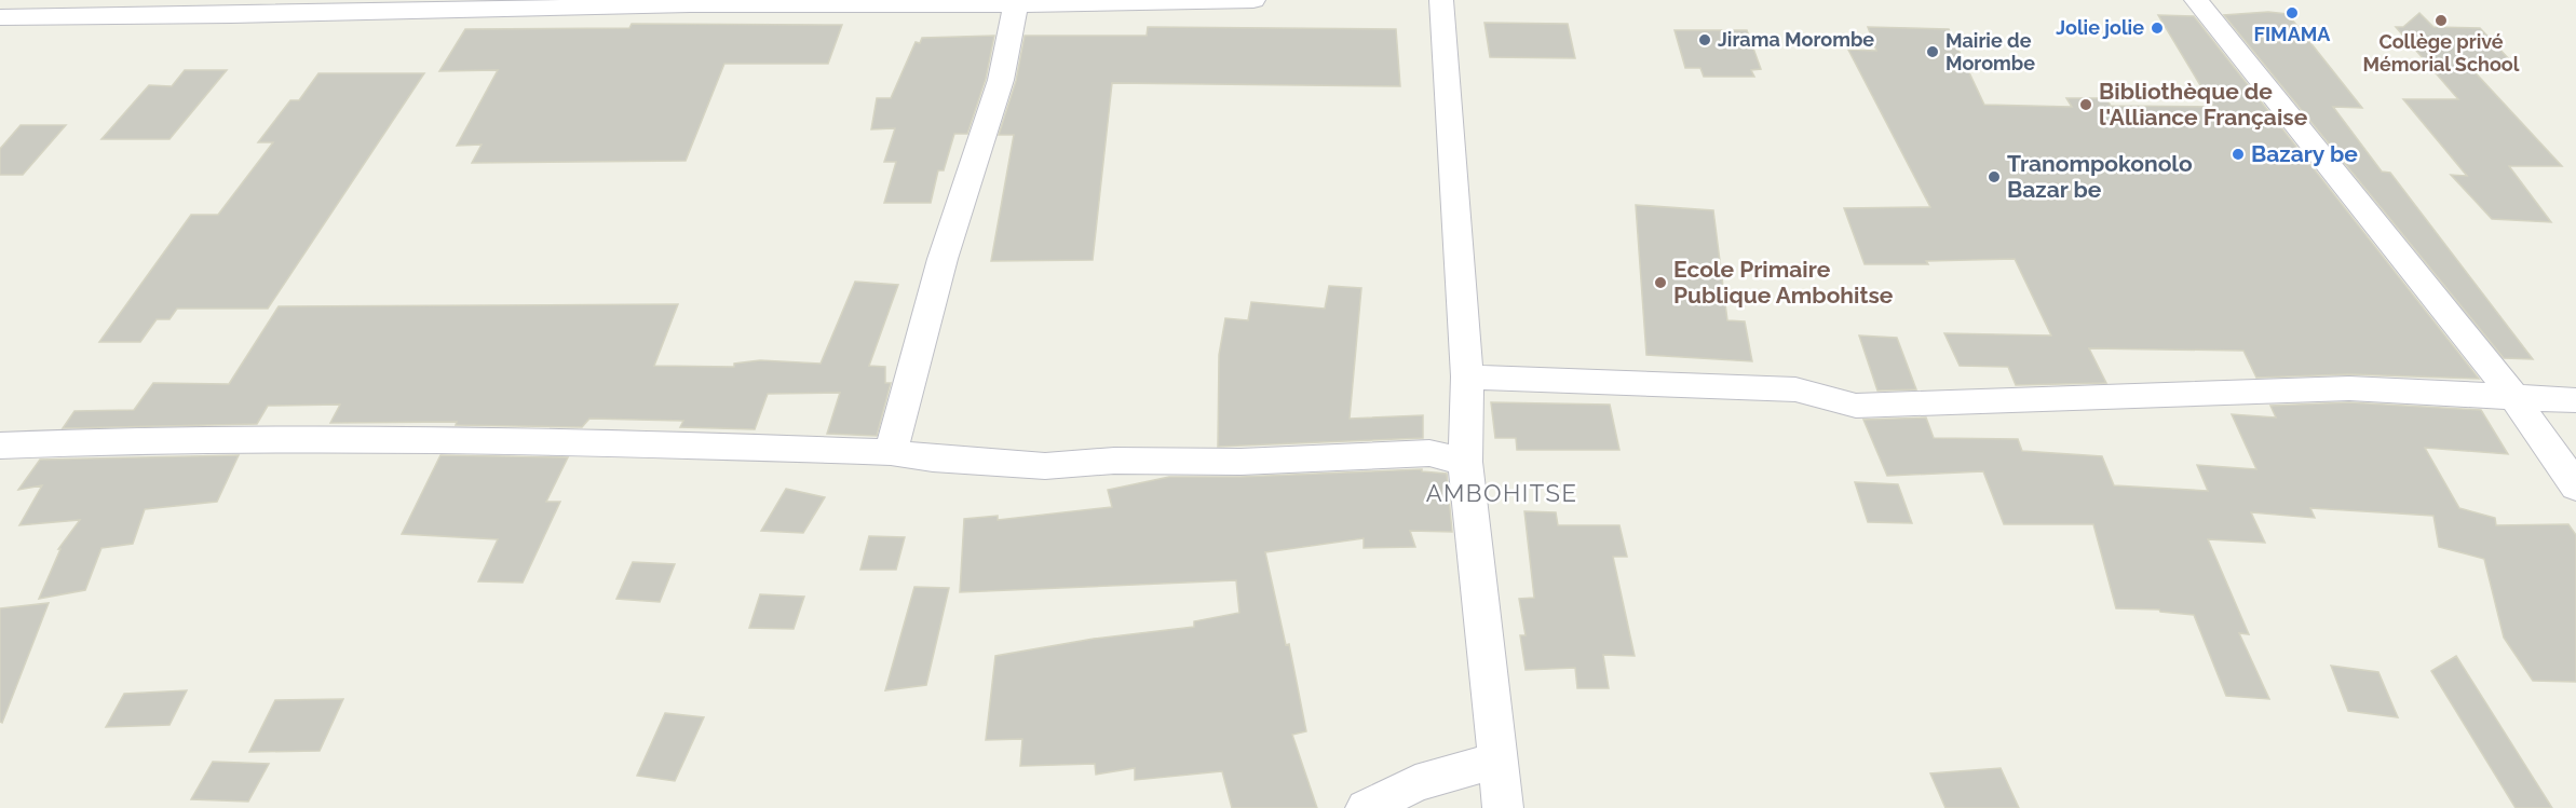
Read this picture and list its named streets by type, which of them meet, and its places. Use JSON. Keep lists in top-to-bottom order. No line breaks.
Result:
{"districts":["AMBOHITSE"],"places":["FIMAMA","Collège privé Mémorial School","Jolie jolie","Jirama Morombe","Mairie de Morombe","Bibliothèque de l'Alliance Française","Bazary be","Tranompokonolo Bazar be","Ecole Primaire Publique Ambohitse"]}
